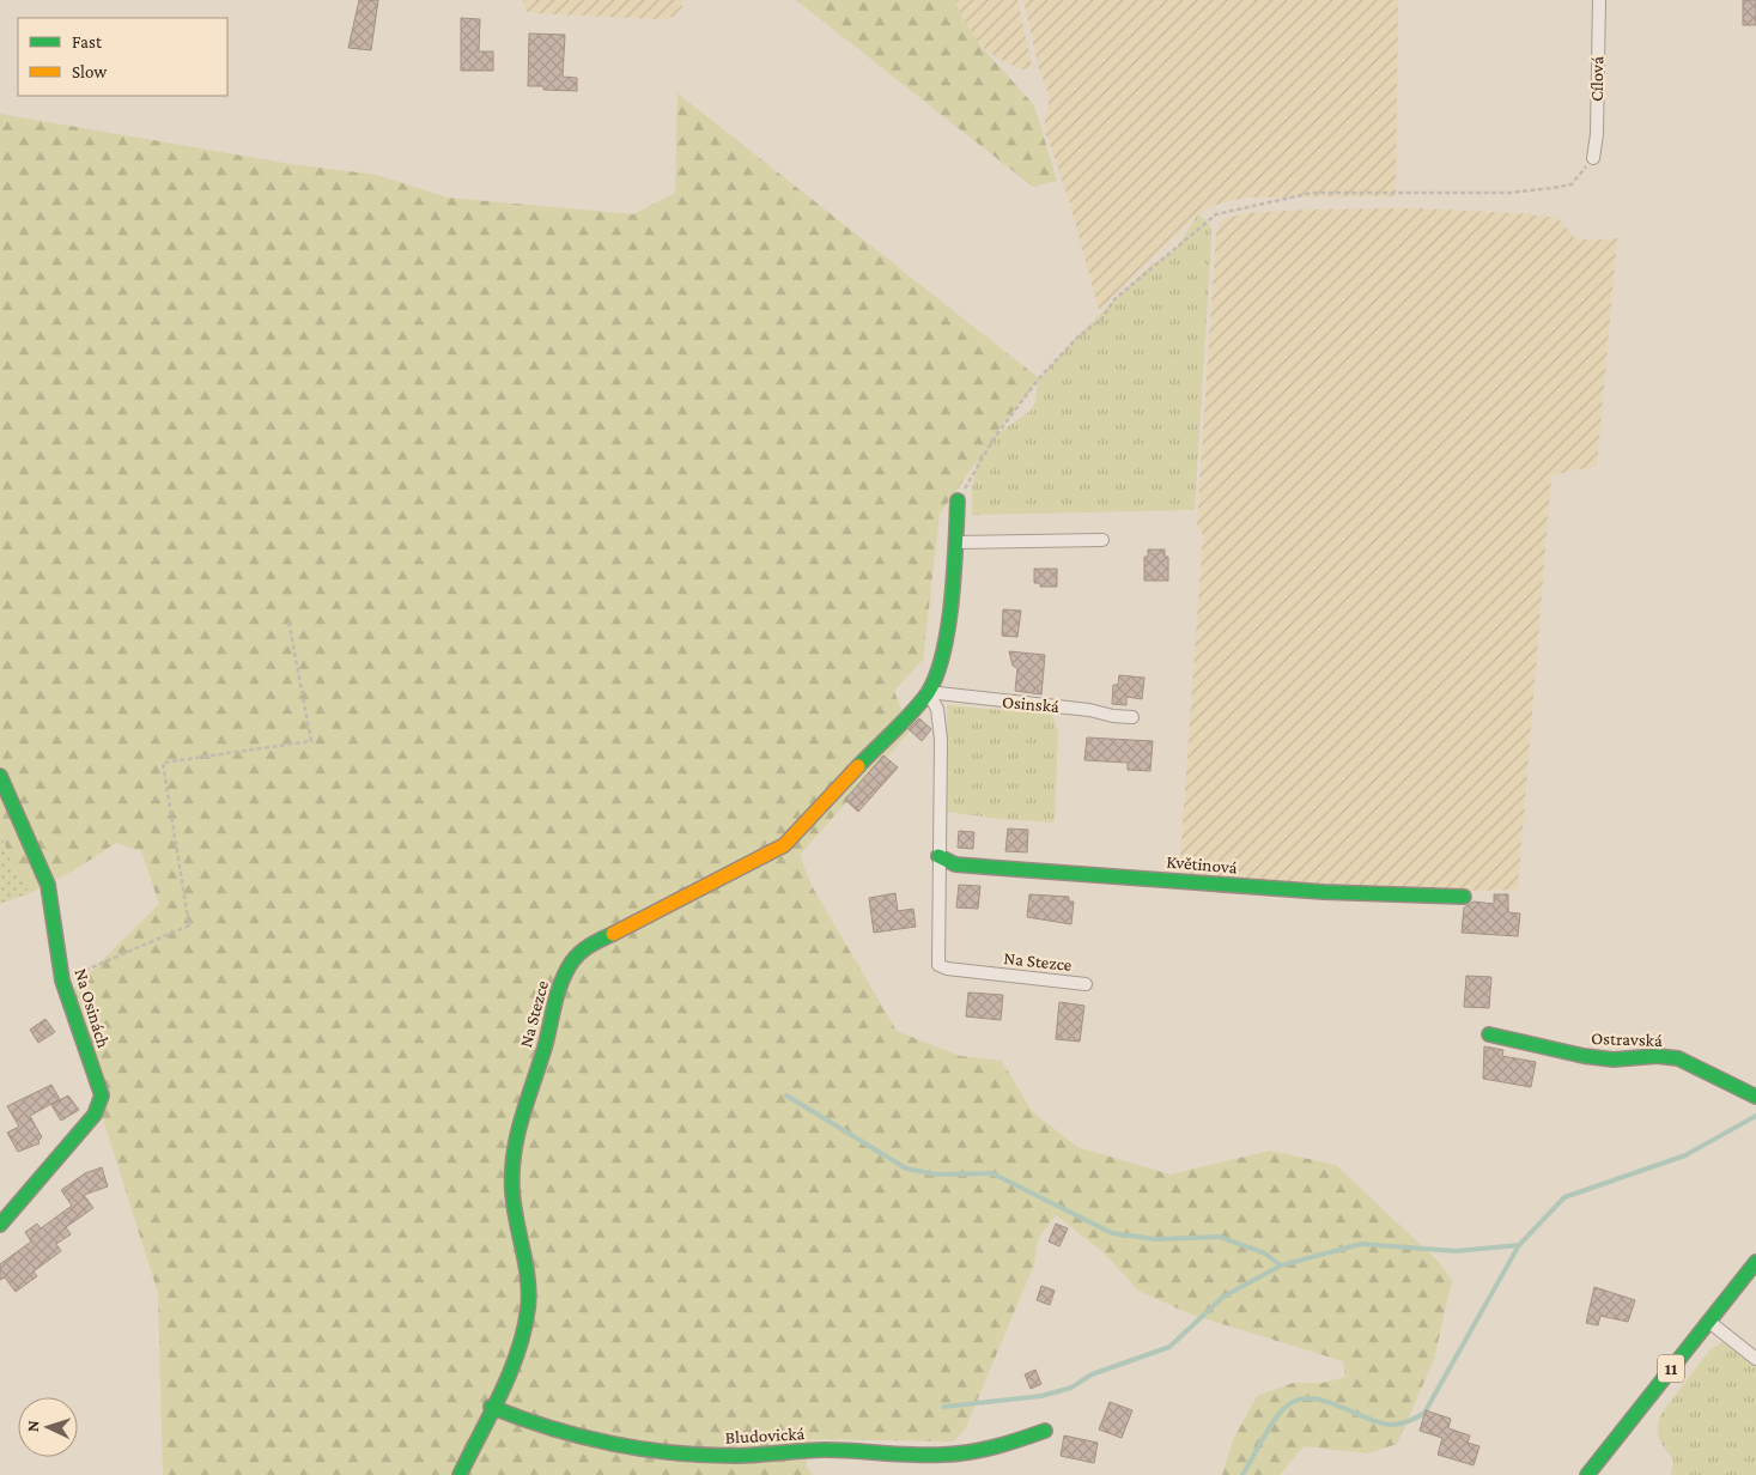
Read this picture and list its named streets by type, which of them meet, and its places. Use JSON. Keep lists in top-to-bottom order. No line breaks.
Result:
{"streets":{"street":["Cílová","Osinská","Květinová","Na Stezce","Na Osinách","Ostravská","11","Bludovická"]},"crossings":[["Osinská","Na Stezce"],["Květinová","Na Stezce"],["Na Stezce","Bludovická"]],"legend":["Fast","Slow"],"north":"left"}
